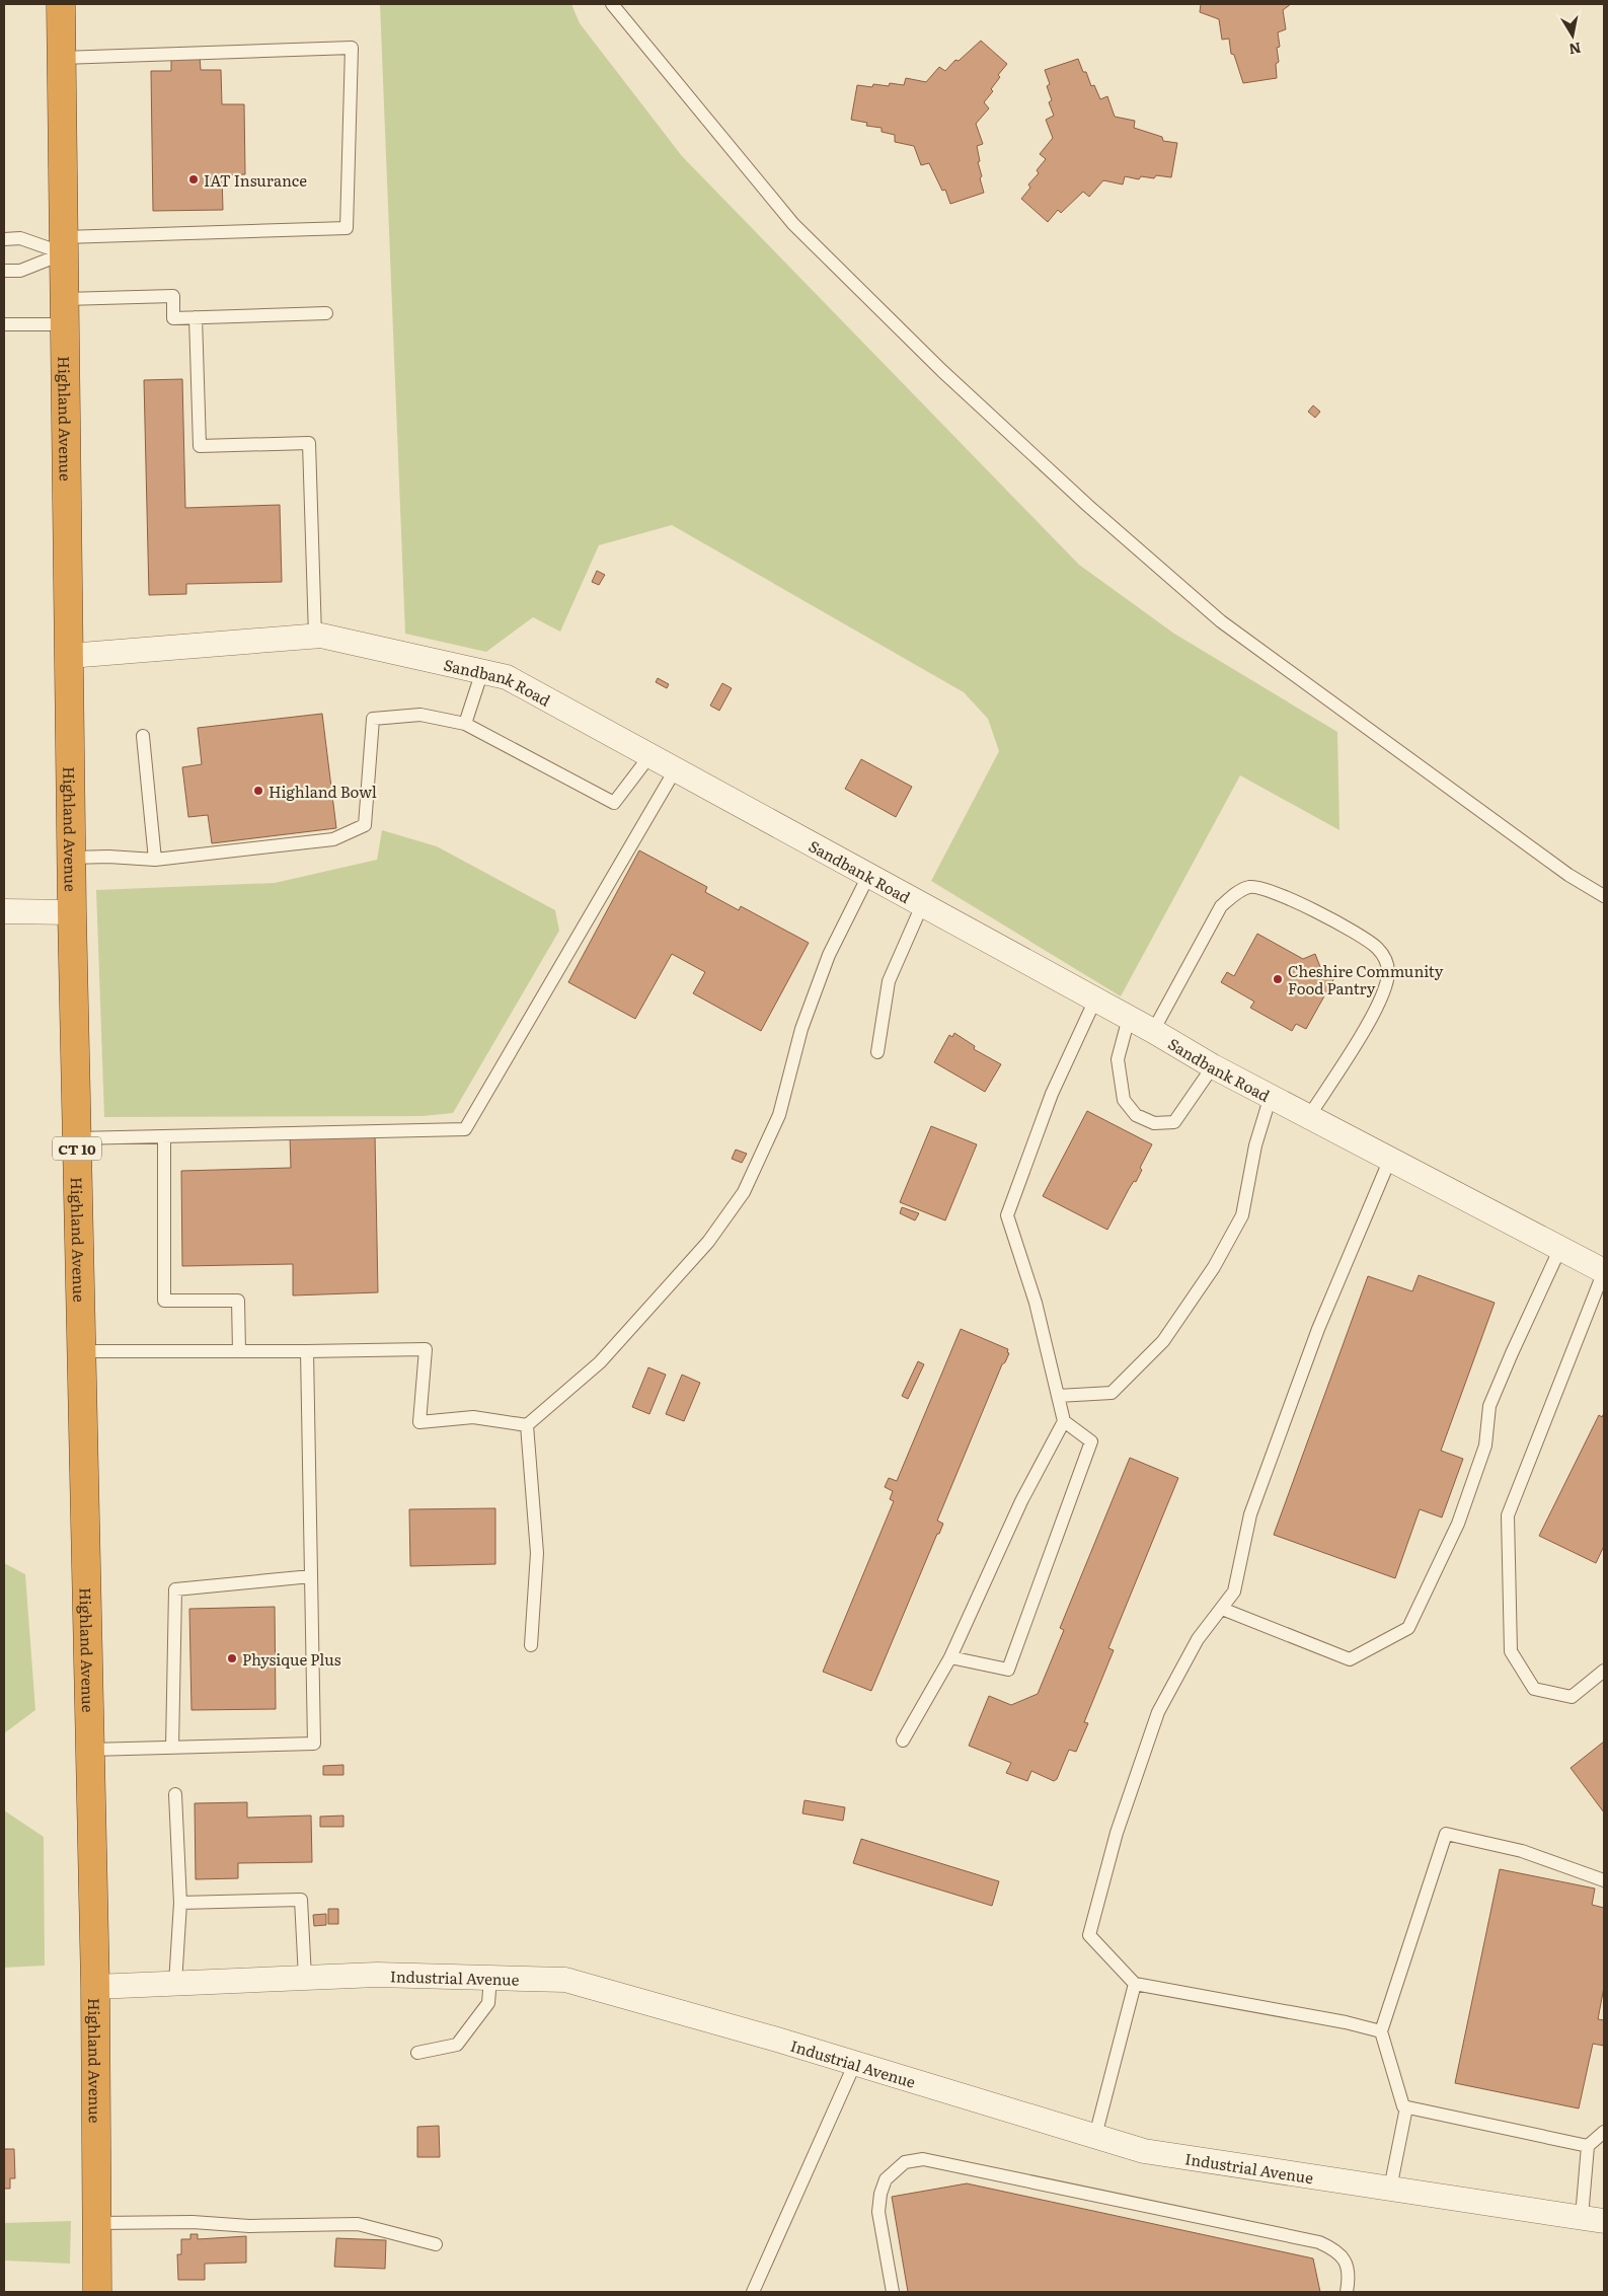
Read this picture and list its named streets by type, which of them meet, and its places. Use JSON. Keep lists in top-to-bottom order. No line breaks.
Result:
{"streets":{"highway":["Highland Avenue","CT 10"],"street":["Sandbank Road","Industrial Avenue"]},"crossings":[["Highland Avenue","Sandbank Road"],["Highland Avenue","Industrial Avenue"]],"places":["IAT Insurance","Highland Bowl","Cheshire Community Food Pantry","Physique Plus"],"north":"bottom"}
